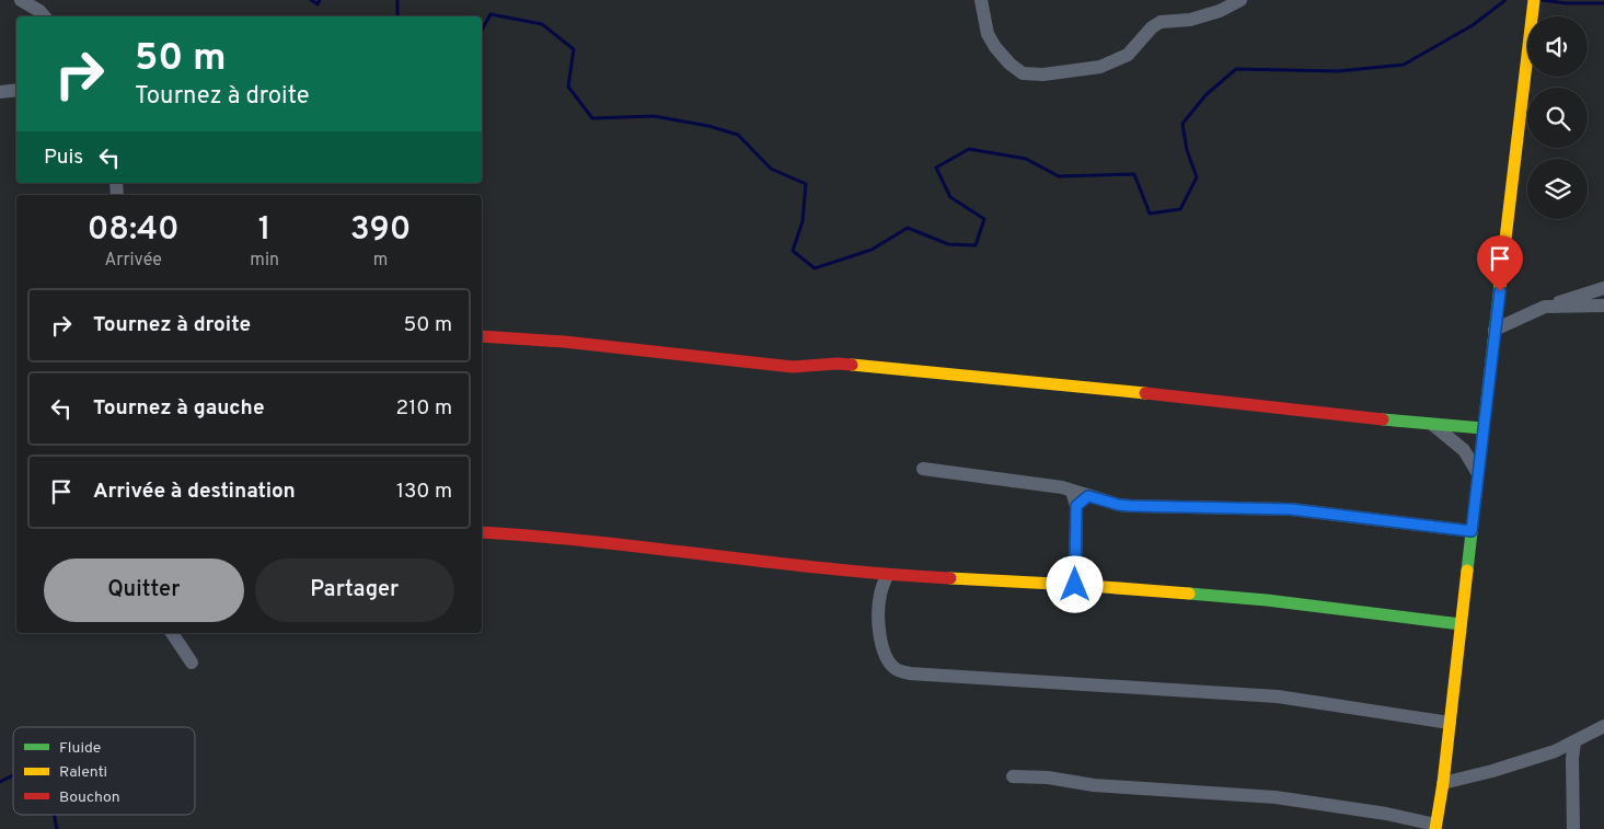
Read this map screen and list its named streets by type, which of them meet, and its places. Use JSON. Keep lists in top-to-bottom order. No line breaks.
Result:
{"legend":["Fluide","Ralenti","Bouchon"],"page":{"turn":["50 m","Tournez à droite"],"then":"Puis","eta":["08:40","Arrivée","1","min","390","m"],"list":[{"name":"Tournez à droite","value":"50 m"},{"name":"Tournez à gauche","value":"210 m"},{"name":"Arrivée à destination","value":"130 m"}],"buttons":["Quitter","Partager"]}}
